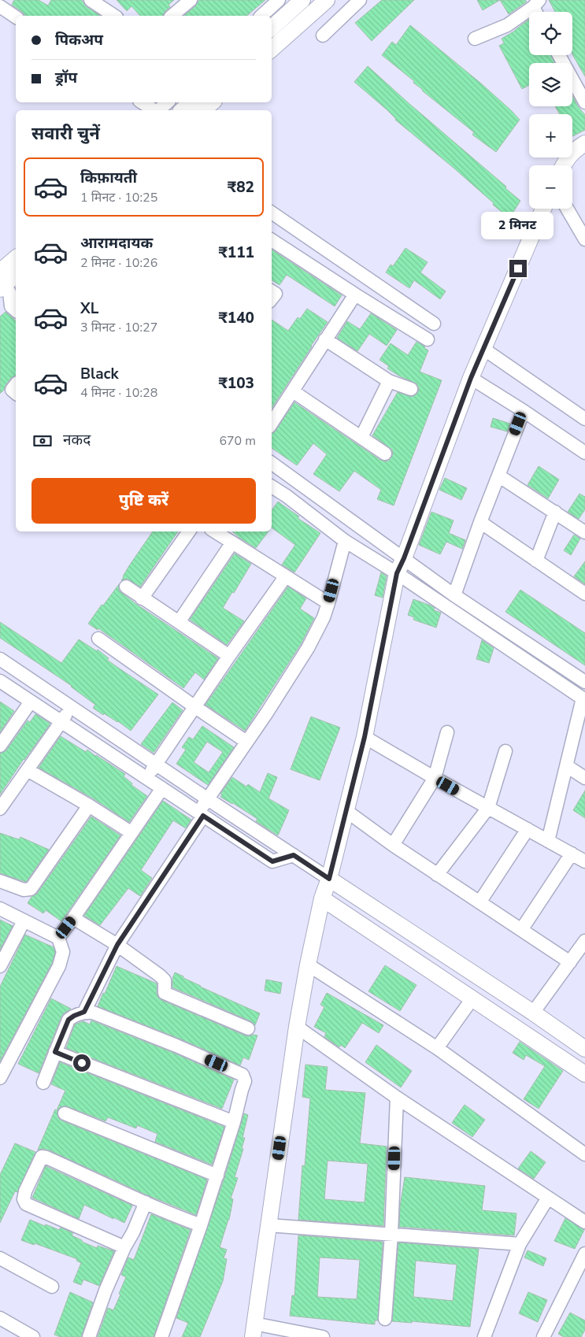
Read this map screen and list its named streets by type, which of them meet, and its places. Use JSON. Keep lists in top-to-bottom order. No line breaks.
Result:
{"page":{"map_buttons":["+","−"],"banner":["पिकअप","ड्रॉप"],"heading":"सवारी चुनें","list":[{"name":"किफ़ायती","note":"1 मिनट · 10:25","value":"₹82"},{"name":"आरामदायक","note":"2 मिनट · 10:26","value":"₹111"},{"name":"XL","note":"3 मिनट · 10:27","value":"₹140"},{"name":"Black","note":"4 मिनट · 10:28","value":"₹103"}],"bubble":"2 मिनट","pay":["नकद","670 m"],"buttons":"पुष्टि करें"}}
